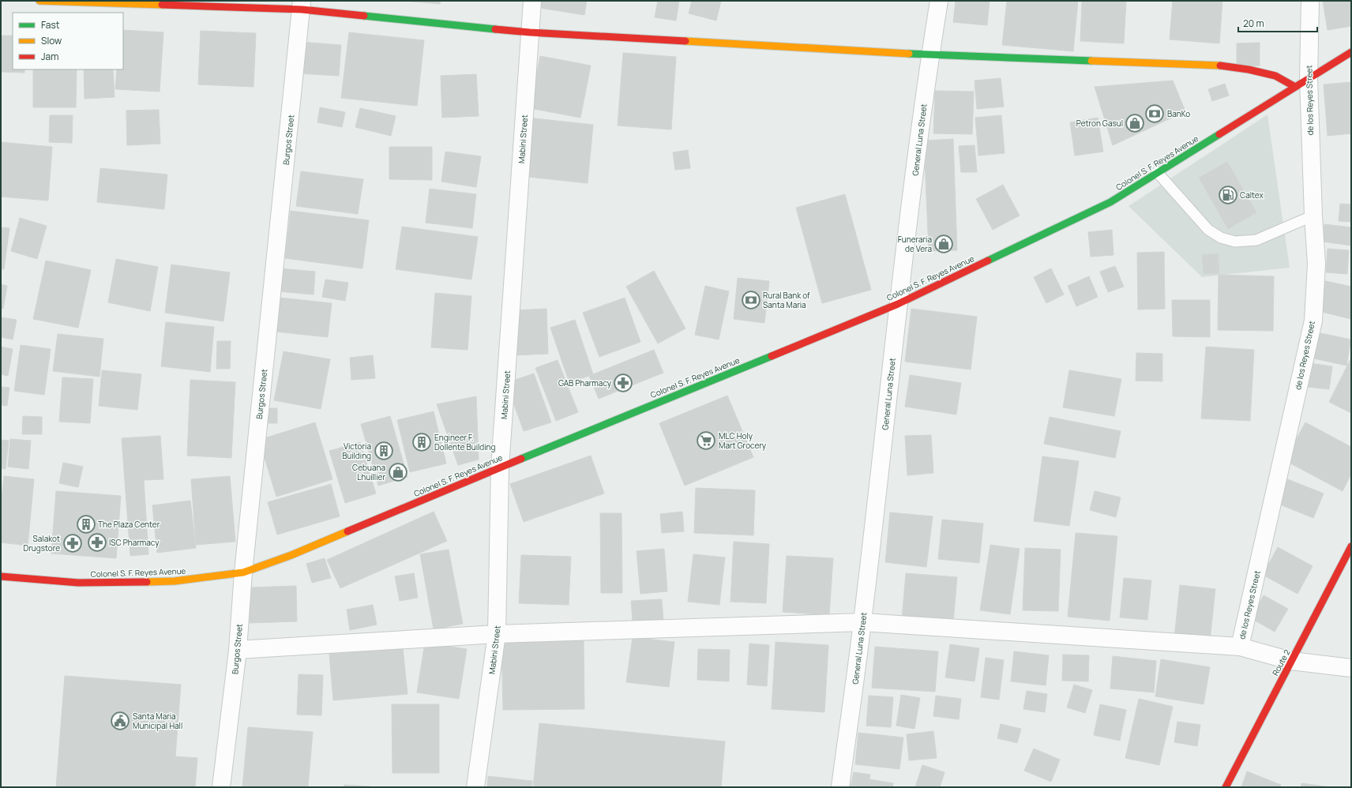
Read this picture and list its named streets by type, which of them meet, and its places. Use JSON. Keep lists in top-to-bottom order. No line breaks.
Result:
{"streets":{"main road":["Colonel S. F. Reyes Avenue","Route 2"],"street":["de los Reyes Street","Mabini Street","Burgos Street","General Luna Street"]},"crossings":[["de los Reyes Street","Colonel S. F. Reyes Avenue"],["Mabini Street","Colonel S. F. Reyes Avenue"],["Burgos Street","Colonel S. F. Reyes Avenue"],["General Luna Street","Colonel S. F. Reyes Avenue"]],"places":{"bank":["BanKo","Rural Bank of Santa Maria"],"shop":["Petron Gasul","Funeraria de Vera","Cebuana Lhuillier"],"fuel station":["Caltex"],"pharmacy":["GAB Pharmacy","ISC Pharmacy","Salakot Drugstore"],"supermarket":["MLC Holy Mart Grocery"],"building":["Engineer F. Dollente Building","Victoria Building","The Plaza Center"],"public building":["Santa Maria Municipal Hall"]},"legend":["Fast","Slow","Jam"],"scale_bar":"20 m"}
